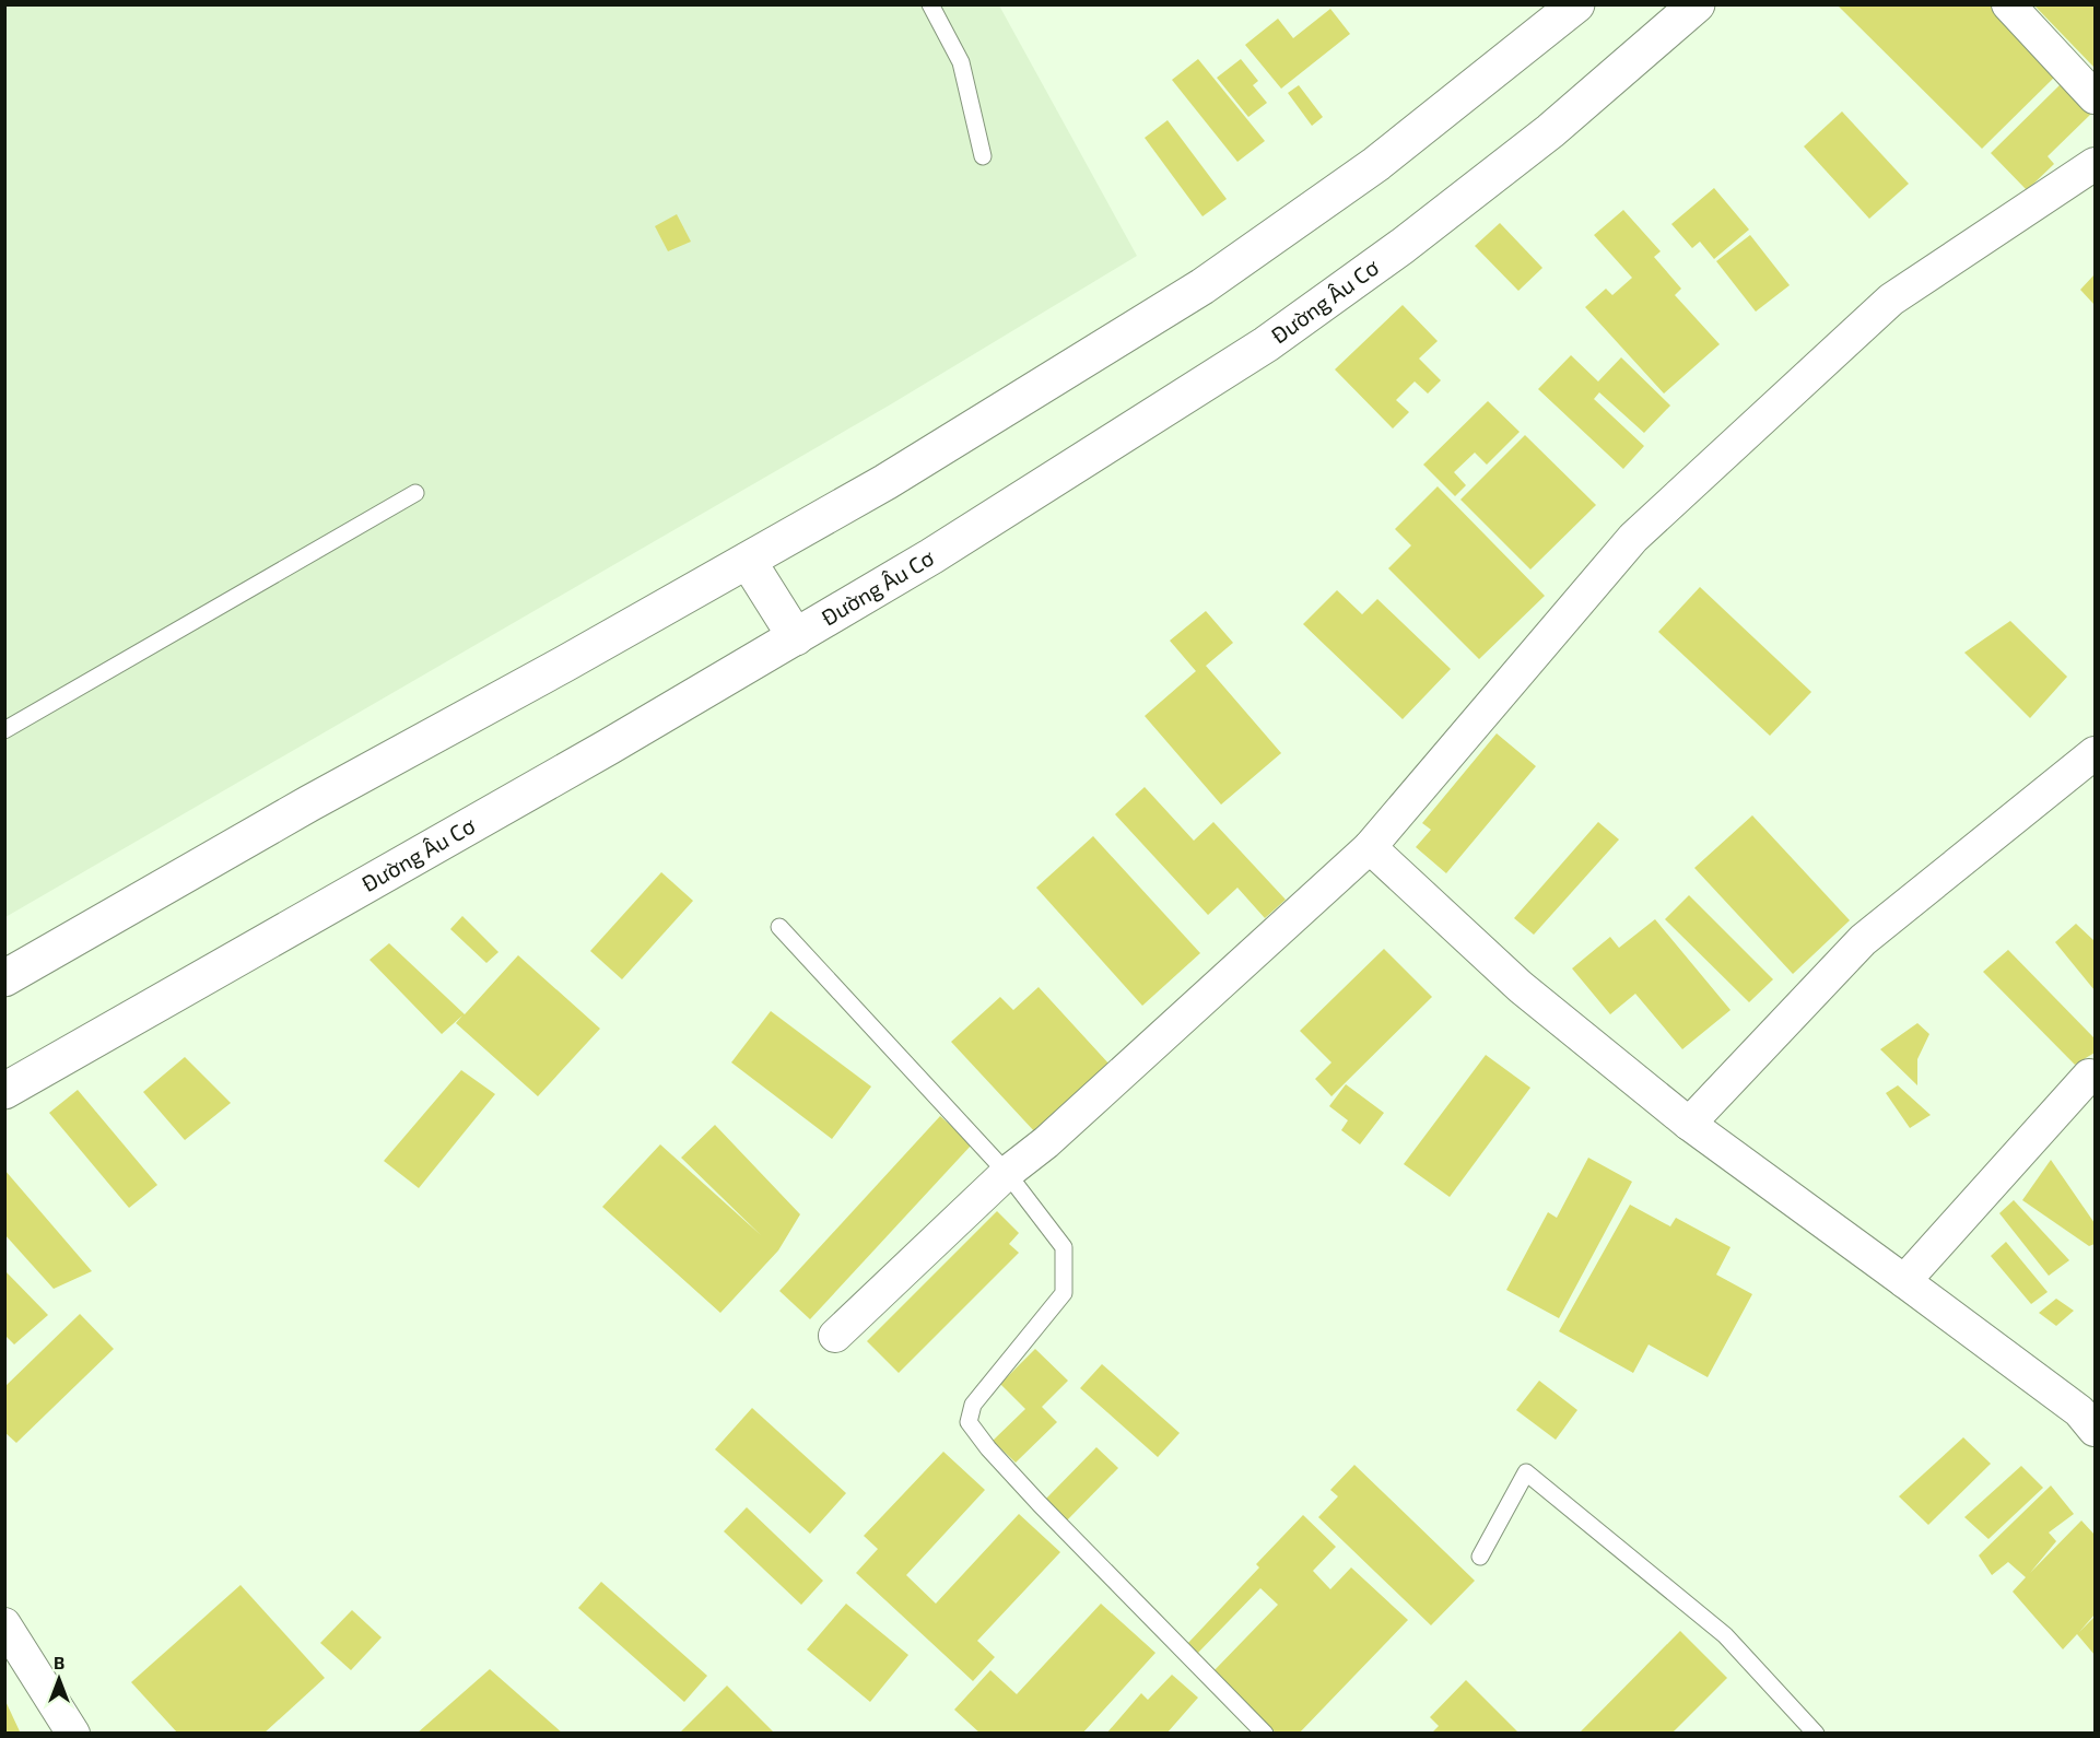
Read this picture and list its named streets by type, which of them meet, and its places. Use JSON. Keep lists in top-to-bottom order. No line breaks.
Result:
{"streets":{"street":["Đường Âu Cơ"]},"north":"top"}
